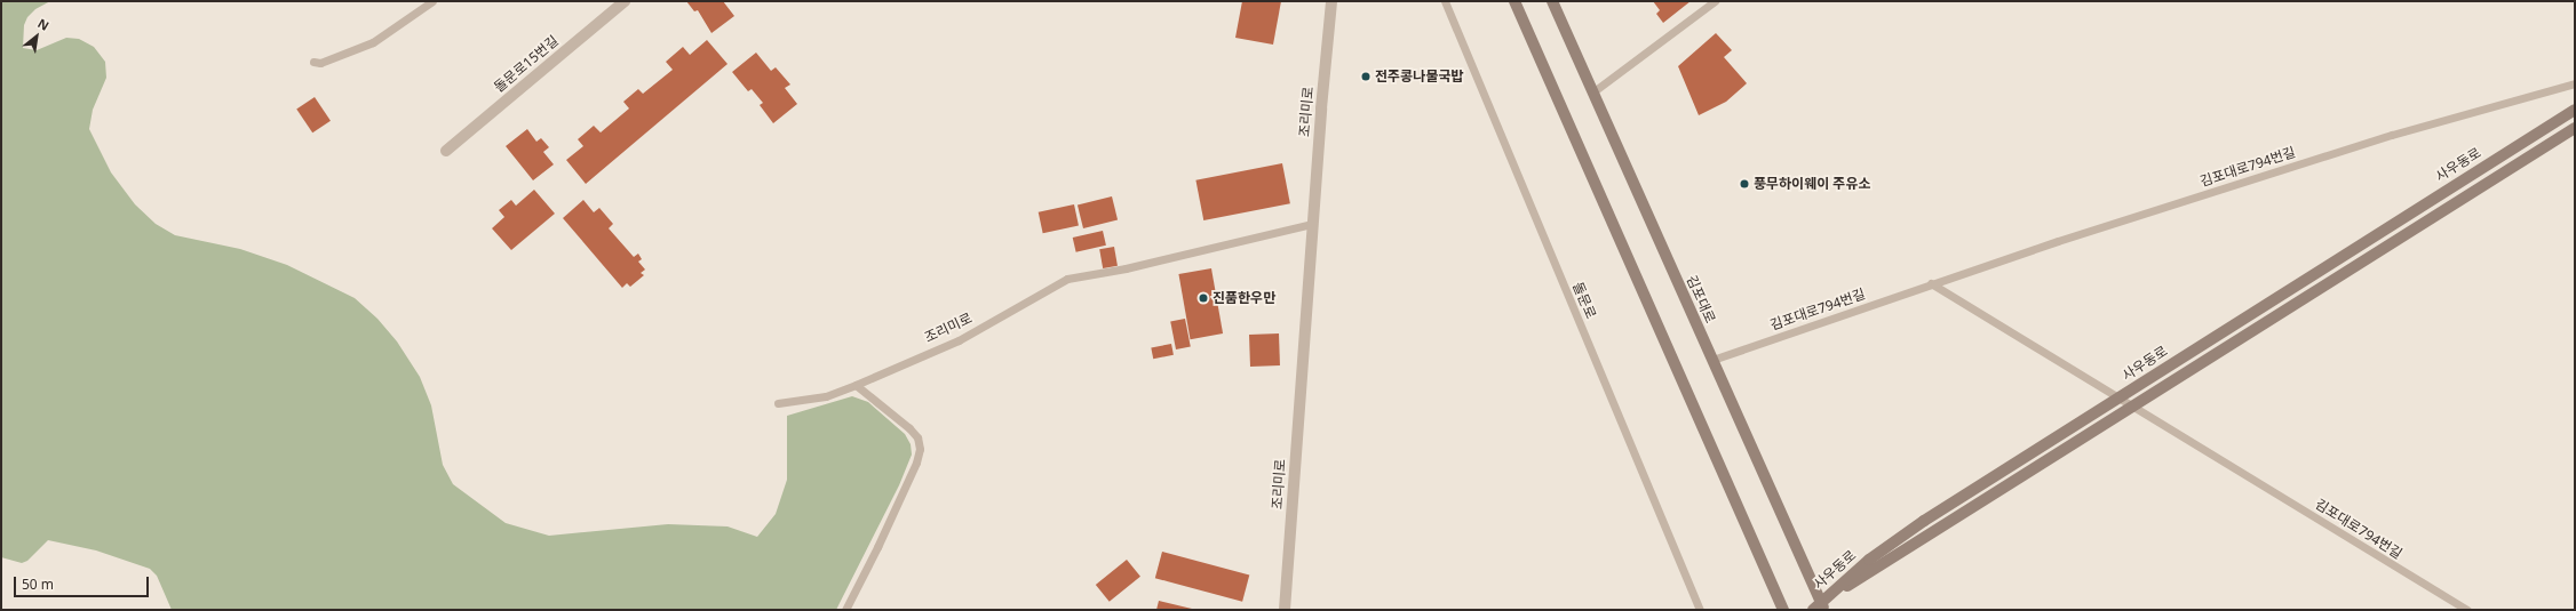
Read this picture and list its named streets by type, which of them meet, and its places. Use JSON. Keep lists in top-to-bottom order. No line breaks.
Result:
{"streets":{"street":["돌문로15번길","조리미로","사우동로","김포대로"],"lane":["김포대로794번길","돌문로"]},"crossings":[["사우동로","김포대로794번길"],["사우동로","김포대로"],["김포대로794번길","김포대로"]],"places":["전주콩나물국밥","풍무하이웨이 주유소","진품한우만"],"scale_bar":"50 m","north":"top right"}
